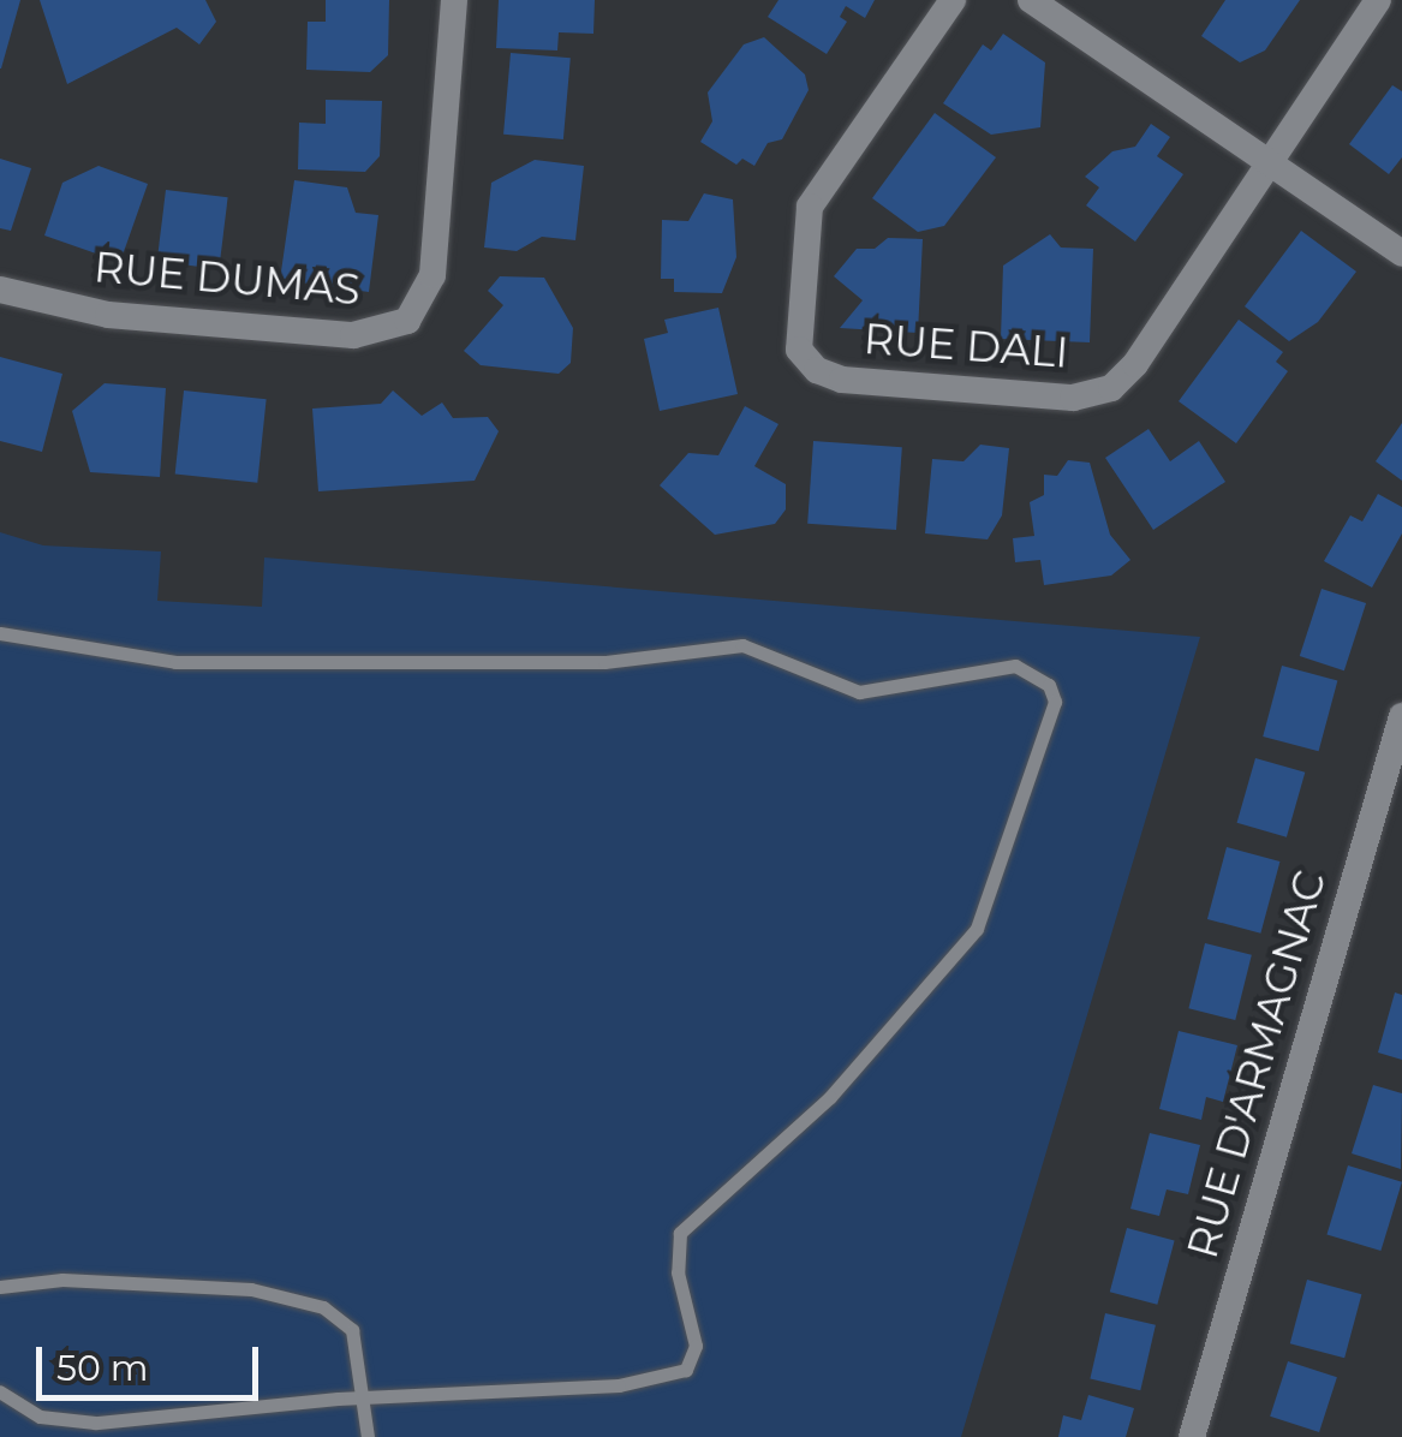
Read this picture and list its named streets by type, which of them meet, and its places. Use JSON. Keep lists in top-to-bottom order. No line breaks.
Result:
{"streets":{"street":["RUE DUMAS","RUE DALI","RUE D'ARMAGNAC"]},"scale_bar":"50 m"}
